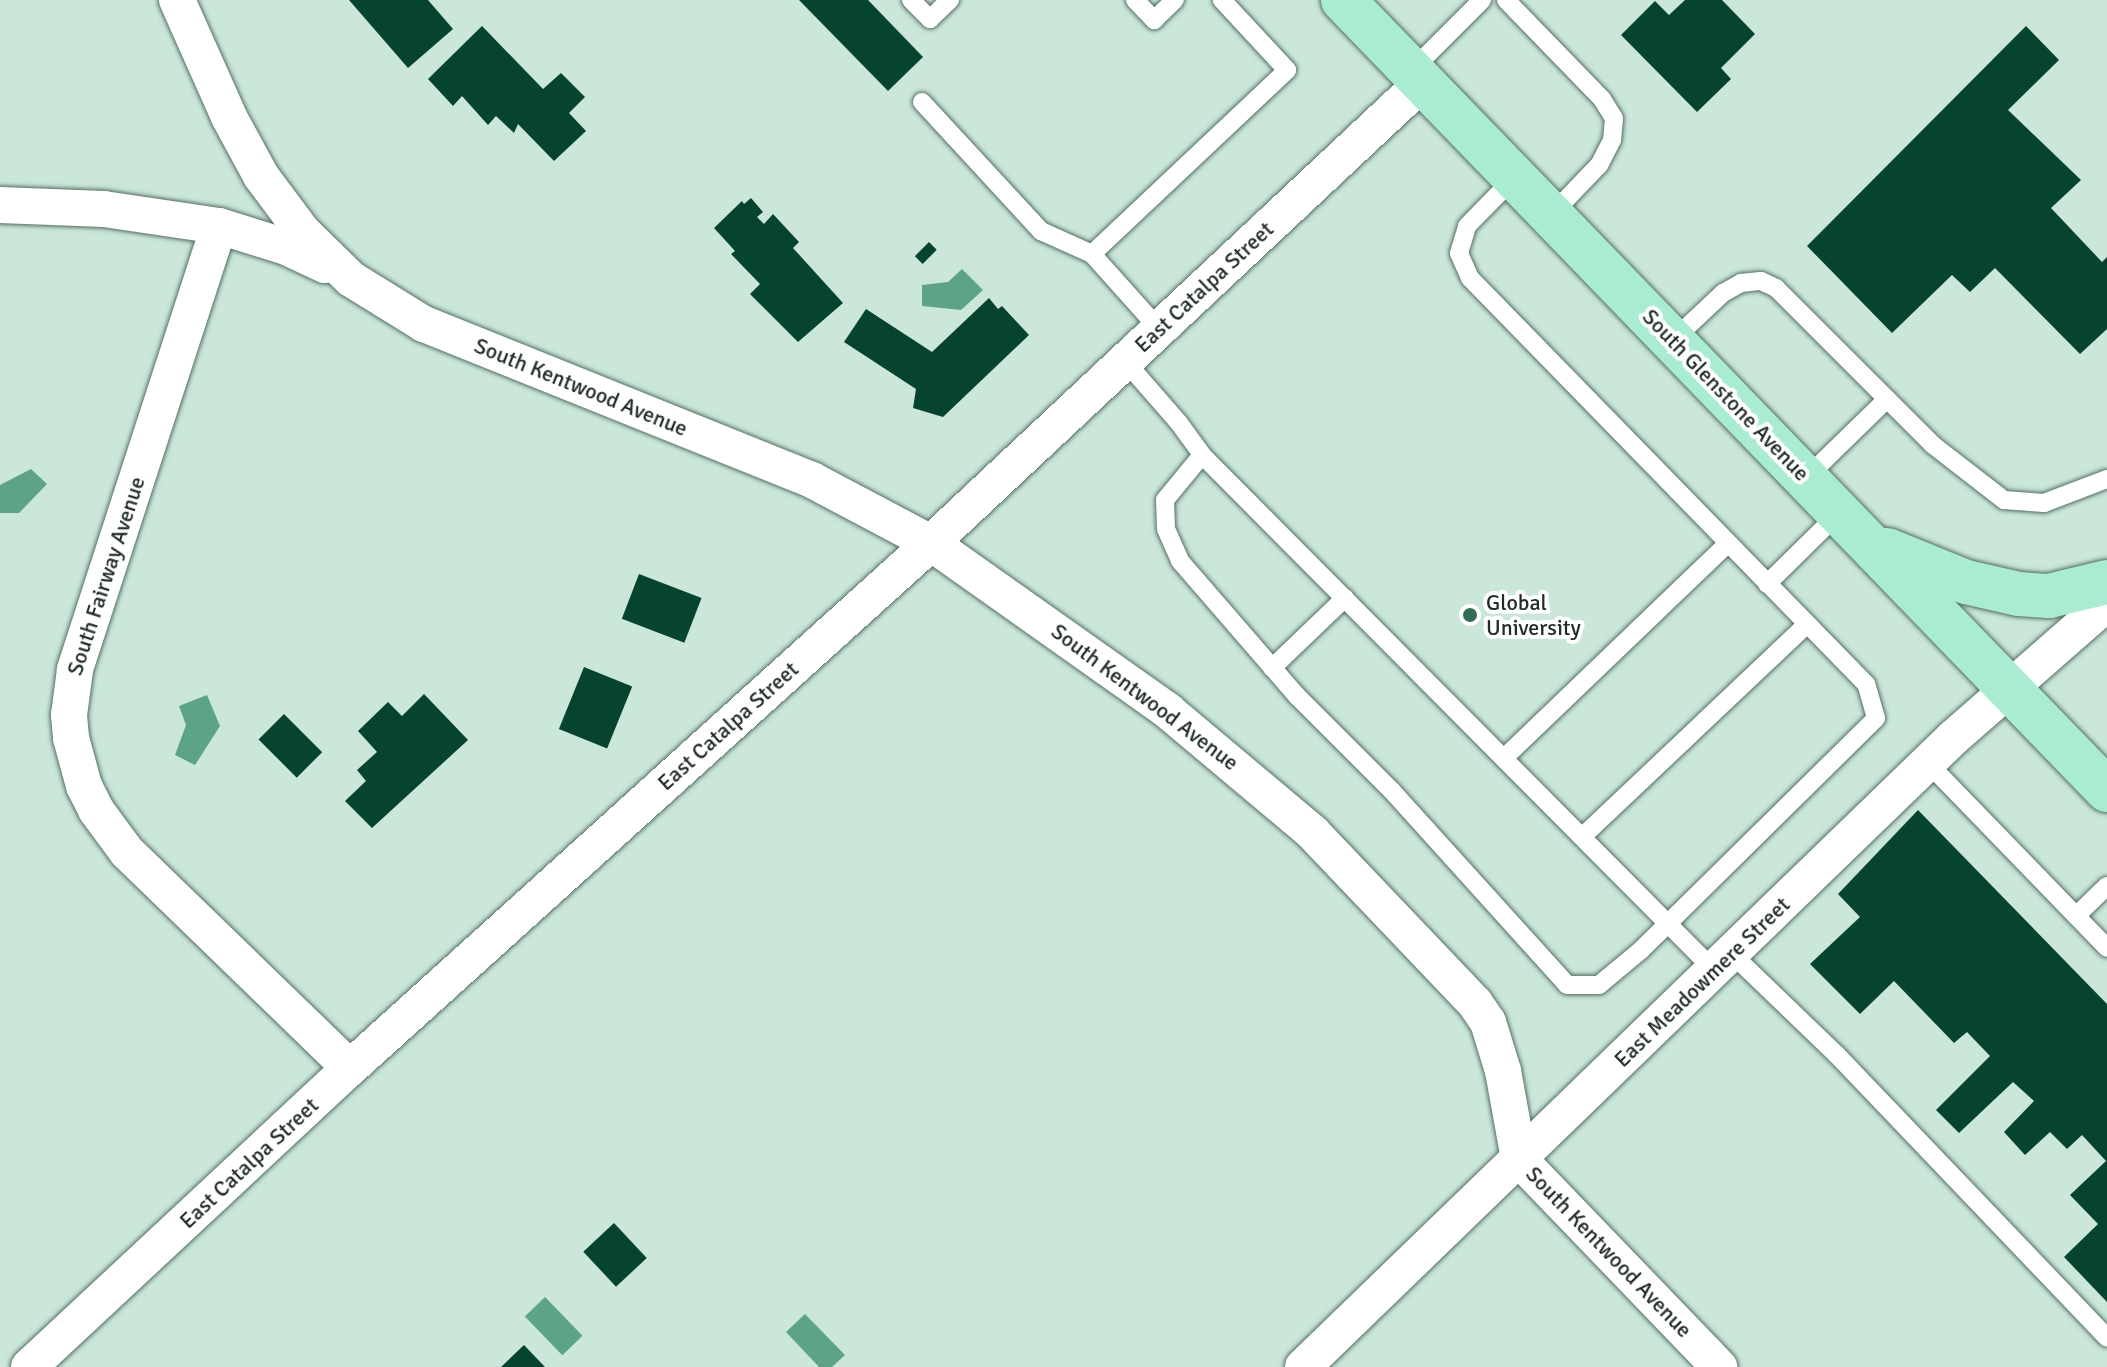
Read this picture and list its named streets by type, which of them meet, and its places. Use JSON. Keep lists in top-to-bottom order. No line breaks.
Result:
{"streets":{"main road":["South Glenstone Avenue"],"street":["East Catalpa Street","South Kentwood Avenue","South Fairway Avenue","East Meadowmere Street"]},"crossings":[["East Catalpa Street","South Kentwood Avenue"],["East Catalpa Street","South Glenstone Avenue"],["East Catalpa Street","South Fairway Avenue"],["South Kentwood Avenue","South Fairway Avenue"],["South Kentwood Avenue","East Meadowmere Street"],["South Glenstone Avenue","East Meadowmere Street"]],"places":["Global University"]}
